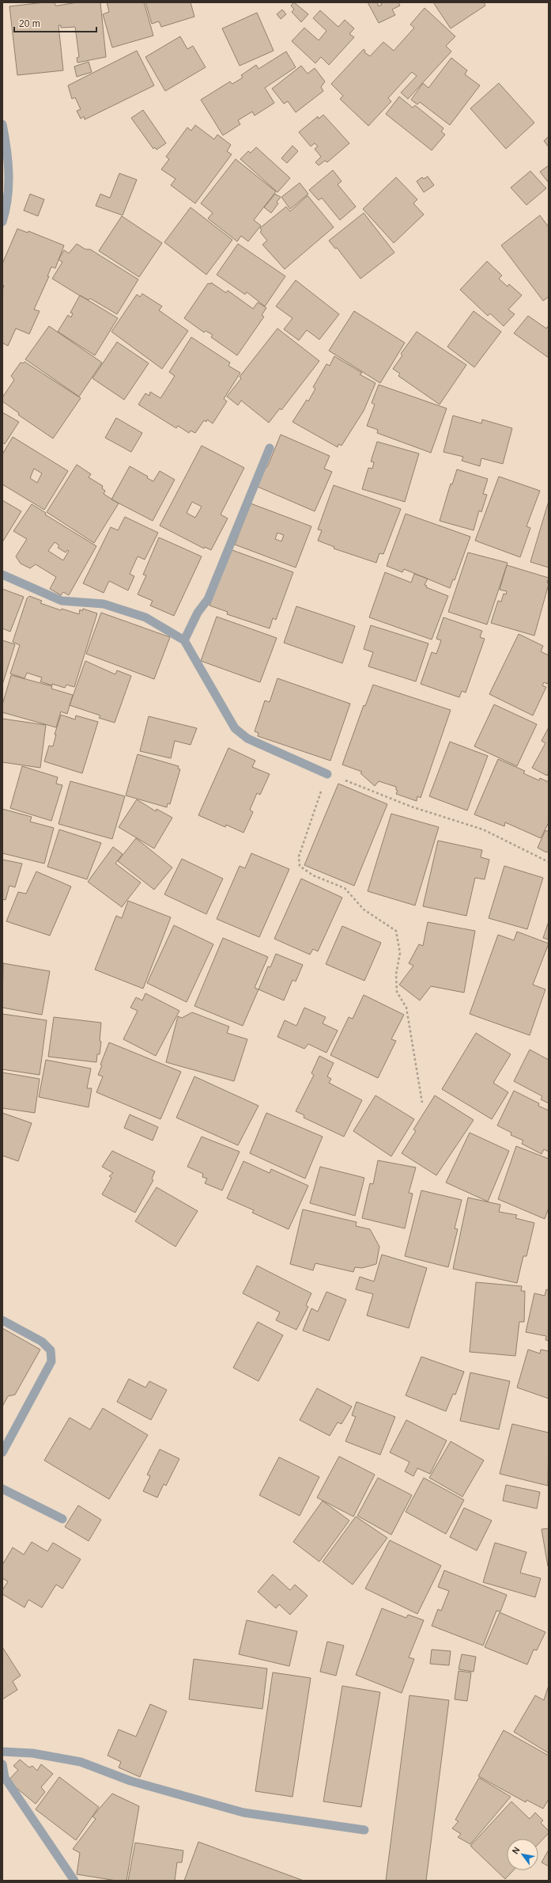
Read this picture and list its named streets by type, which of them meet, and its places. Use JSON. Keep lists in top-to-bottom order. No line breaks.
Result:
{"scale_bar":"20 m","north":"top left"}
